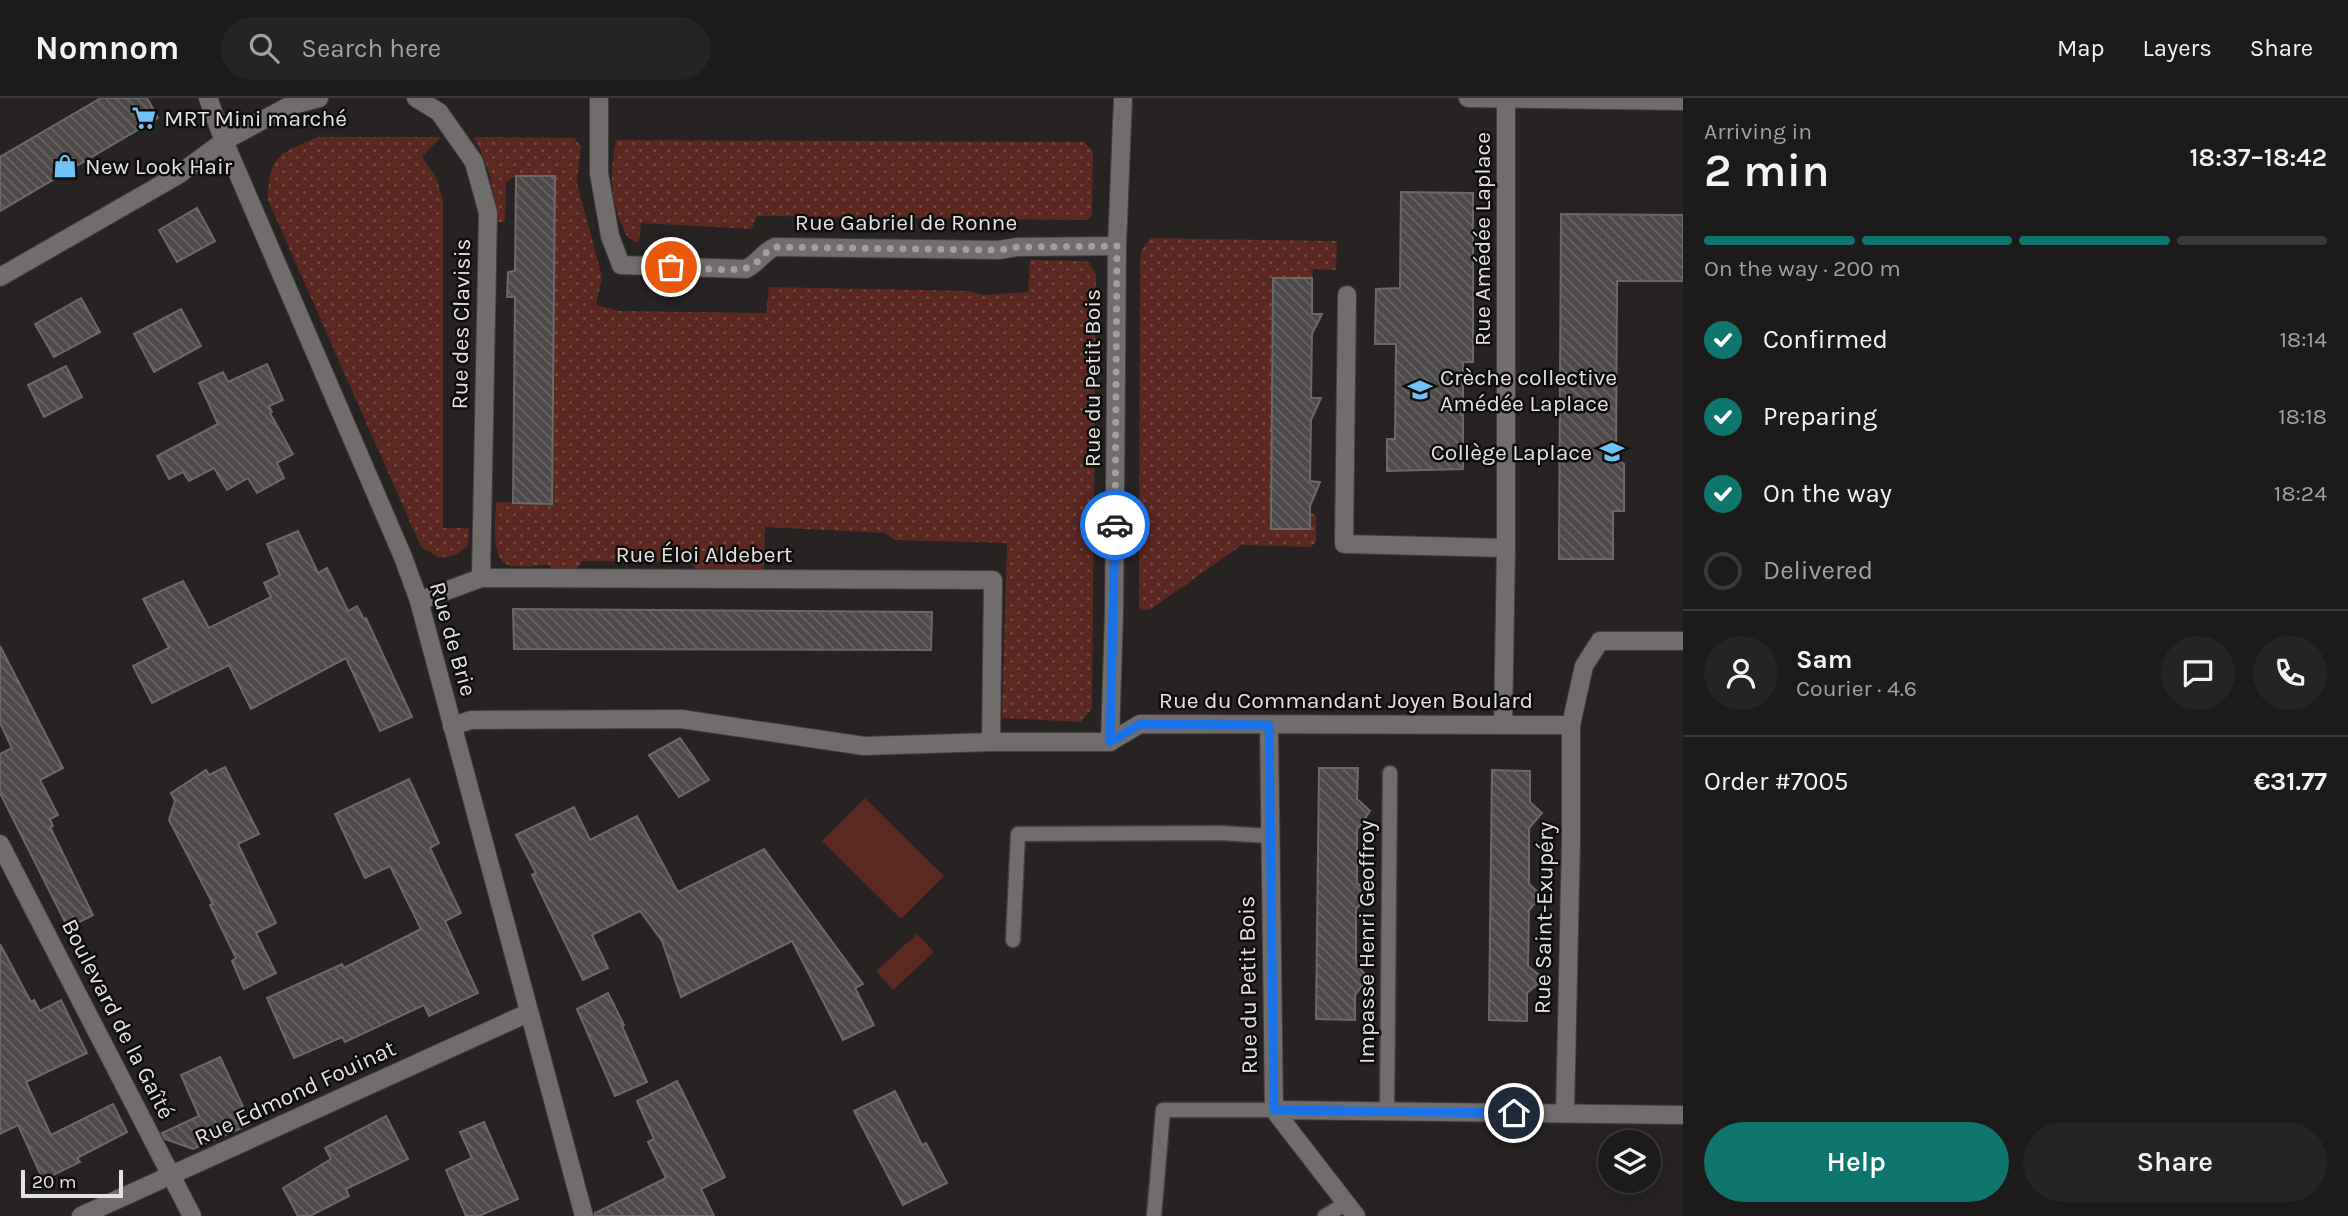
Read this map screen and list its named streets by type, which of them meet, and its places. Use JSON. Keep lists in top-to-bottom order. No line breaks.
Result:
{"streets":{"street":["Rue Gabriel de Ronne","Rue Amédée Laplace","Rue des Clavisis","Rue du Petit Bois","Rue Éloi Aldebert","Rue de Brie","Rue du Commandant Joyen Boulard","Rue Saint-Exupéry","Boulevard de la Gaîté","Rue Edmond Fouinat"],"lane":["Impasse Henri Geoffroy"]},"crossings":[["Rue Gabriel de Ronne","Rue du Petit Bois"],["Rue Amédée Laplace","Rue du Commandant Joyen Boulard"],["Rue des Clavisis","Rue Éloi Aldebert"],["Rue du Petit Bois","Rue du Commandant Joyen Boulard"],["Rue Éloi Aldebert","Rue de Brie"],["Rue de Brie","Rue Edmond Fouinat"],["Rue du Commandant Joyen Boulard","Rue Saint-Exupéry"],["Boulevard de la Gaîté","Rue Edmond Fouinat"]],"places":{"supermarket":["MRT Mini marché"],"shop":["New Look Hair"],"school or university":["Crèche collective Amédée Laplace","Collège Laplace"]},"scale_bar":"20 m","page":{"header":"Nomnom","search":"Search here","nav":["Map","Layers","Share"],"heading":["2 min","Arriving in","18:37–18:42"],"panel":["Sam","Courier · 4.6","Order #7005","€31.77"],"bar":"On the way · 200 m","list":[["Confirmed","18:14"],["Preparing","18:18"],["On the way","18:24"],"Delivered"],"buttons":["Help","Share"],"scale":"20 m"}}
